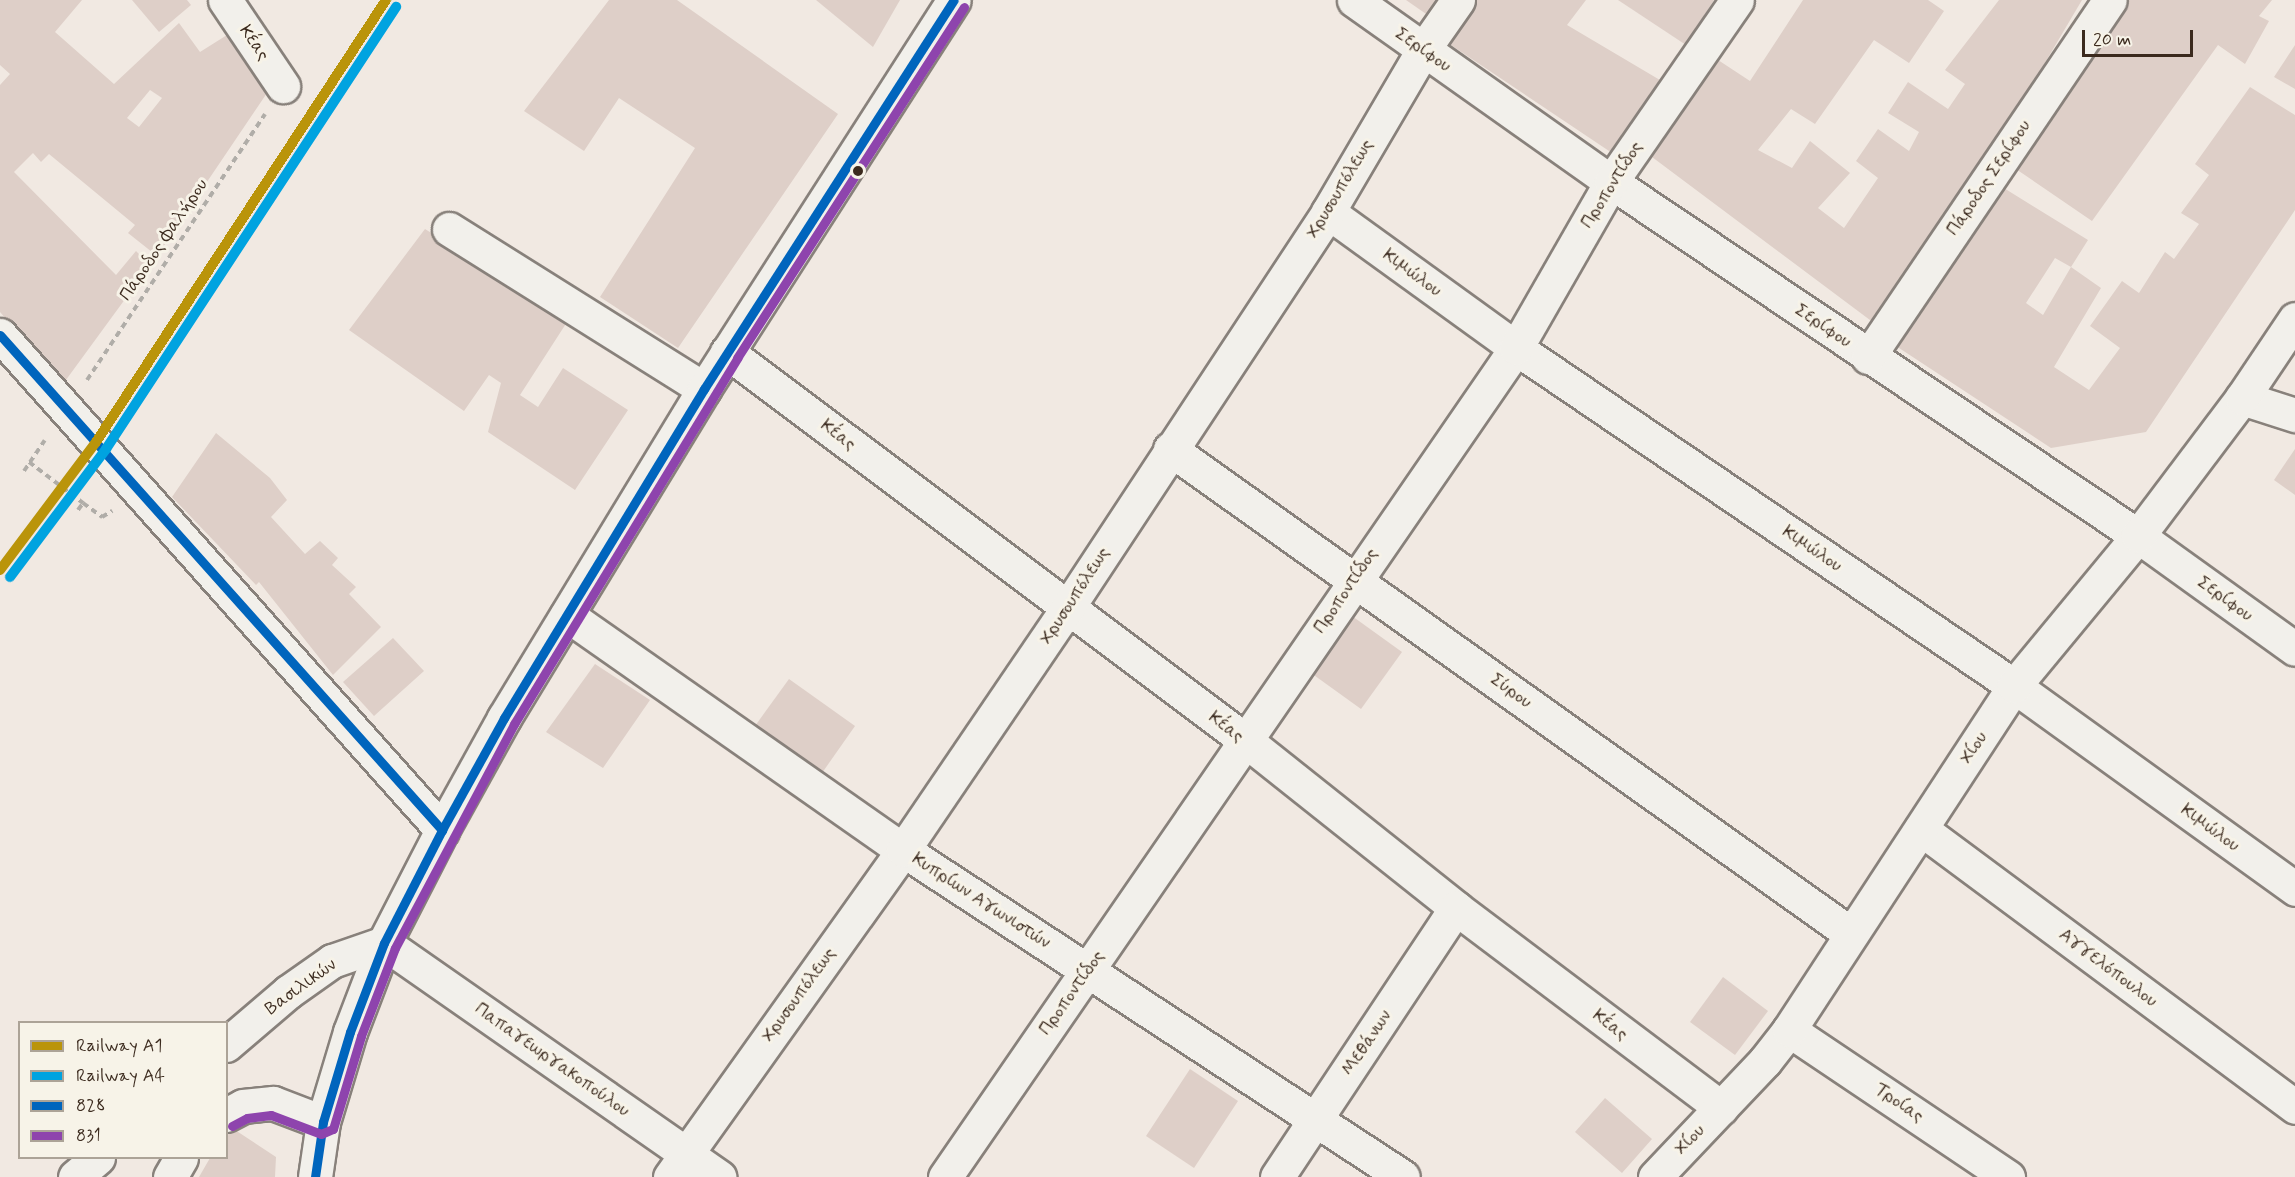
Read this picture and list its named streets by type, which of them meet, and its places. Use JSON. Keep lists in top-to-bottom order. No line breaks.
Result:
{"streets":{"street":["Κέας","Σερίφου","Πάροδος Σερίφου","Προποντίδος","Χρυσουπόλεως","Κιμώλου","Σύρου","Χίου","Κυπρίων Αγωνιστών","Αγγελόπουλου","Βασιλικών","Μεθάνων","Παπαγεωργακοπούλου","Τροίας"],"path":["Πάροδος Φαλήρου"]},"crossings":[["Κέας","Προποντίδος"],["Κέας","Χρυσουπόλεως"],["Κέας","Πάροδος Φαλήρου"],["Κέας","Χίου"],["Κέας","Μεθάνων"],["Σερίφου","Πάροδος Σερίφου"],["Σερίφου","Προποντίδος"],["Σερίφου","Χρυσουπόλεως"],["Σερίφου","Χίου"],["Προποντίδος","Κιμώλου"],["Προποντίδος","Σύρου"],["Προποντίδος","Κυπρίων Αγωνιστών"],["Χρυσουπόλεως","Κιμώλου"],["Χρυσουπόλεως","Σύρου"],["Χρυσουπόλεως","Κυπρίων Αγωνιστών"],["Χρυσουπόλεως","Παπαγεωργακοπούλου"],["Κιμώλου","Χίου"],["Σύρου","Χίου"],["Χίου","Αγγελόπουλου"],["Χίου","Τροίας"],["Κυπρίων Αγωνιστών","Μεθάνων"],["Βασιλικών","Παπαγεωργακοπούλου"]],"lines":["rail line A1","transit line 828","rail line A4","transit line 831"],"legend":["Railway A1","Railway A4","828","831"],"scale_bar":"20 m"}
